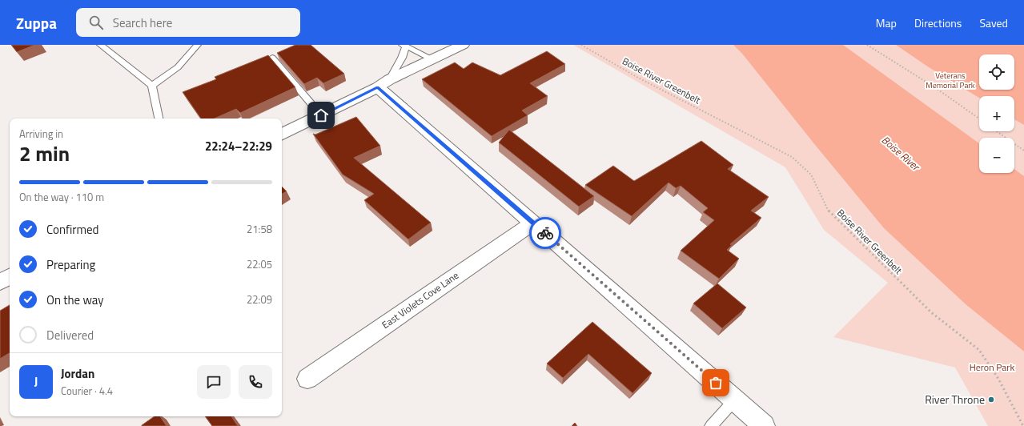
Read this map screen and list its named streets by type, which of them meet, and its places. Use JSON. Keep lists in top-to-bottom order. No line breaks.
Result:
{"streets":{"street":["East Violets Cove Lane"],"path":["Boise River Greenbelt"]},"water":["Boise River"],"parks":["Veterans Memorial Park","Heron Park"],"places":["River Throne"],"page":{"header":"Zuppa","search":"Search here","nav":["Map","Directions","Saved"],"map_buttons":["+","−"],"heading":["2 min","Arriving in","22:24–22:29"],"panel":["Jordan","Courier · 4.4"],"bar":"On the way · 110 m","list":[["Confirmed","21:58"],["Preparing","22:05"],["On the way","22:09"],"Delivered"],"round":"J"}}
